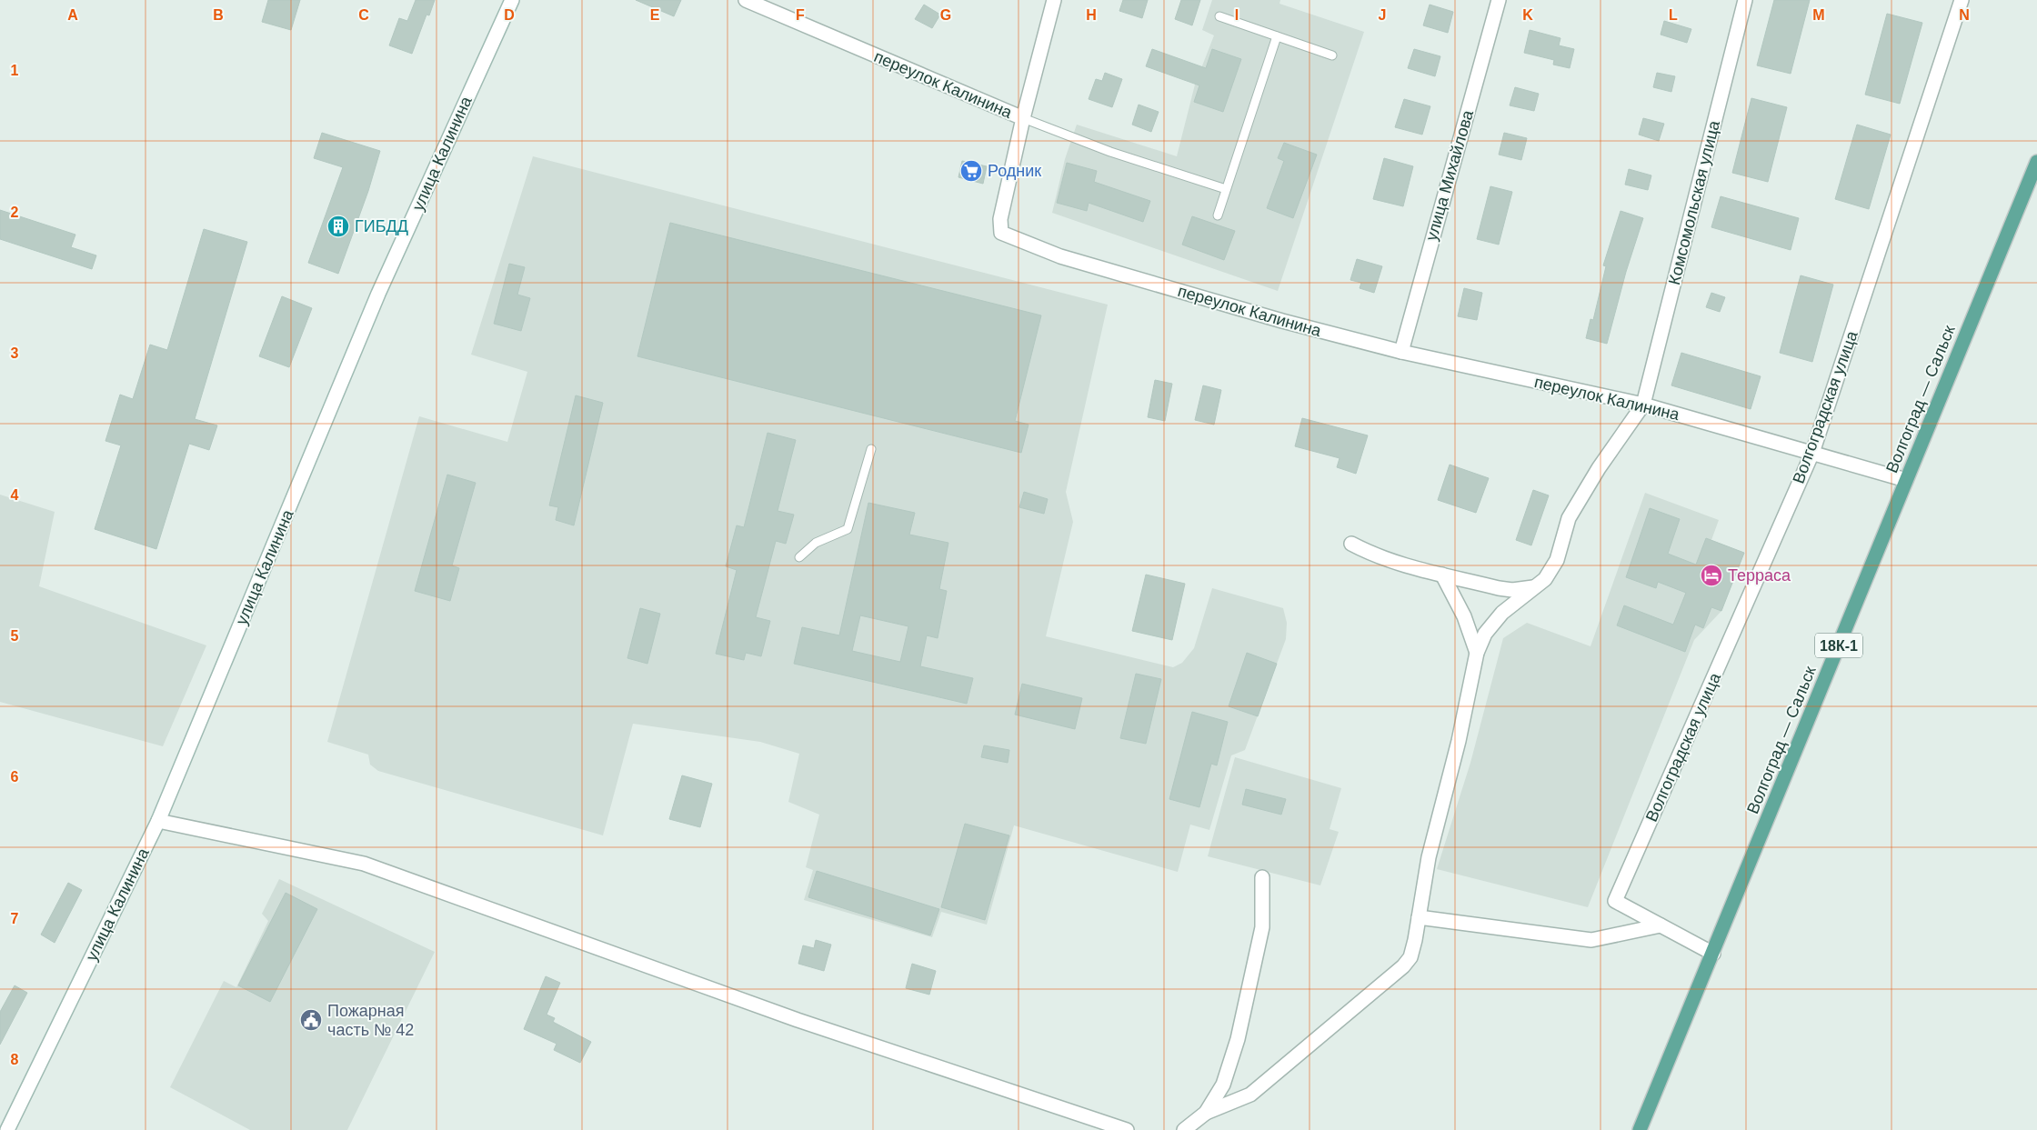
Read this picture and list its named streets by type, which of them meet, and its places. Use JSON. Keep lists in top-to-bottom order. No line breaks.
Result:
{"streets":{"main road":["Волгоград — Сальск","18К-1"],"street":["переулок Калинина","улица Калинина","улица Михайлова","Комсомольская улица","Волгоградская улица"]},"crossings":[["переулок Калинина","улица Михайлова"],["переулок Калинина","Комсомольская улица"],["переулок Калинина","Волгоград — Сальск"],["переулок Калинина","Волгоградская улица"],["Волгоград — Сальск","Волгоградская улица"]],"places":{"supermarket":["Родник"],"building":["ГИБДД"],"hotel":["Терраса"],"public building":["Пожарная часть № 42"]},"grid":{"columns":["A","B","C","D","E","F","G","H","I","J","K","L","M","N"],"rows":["1","2","3","4","5","6","7","8"]}}
